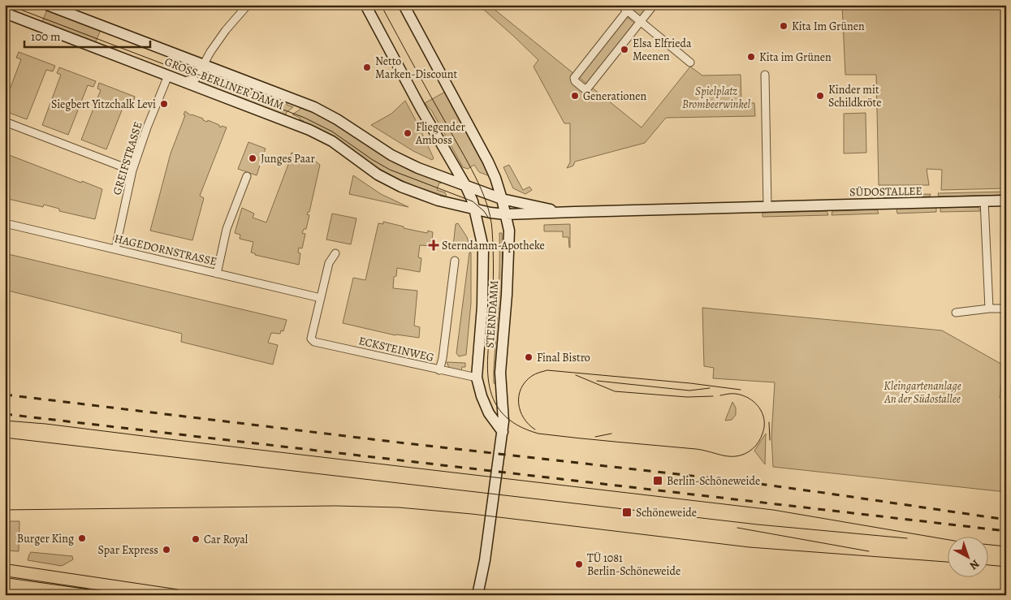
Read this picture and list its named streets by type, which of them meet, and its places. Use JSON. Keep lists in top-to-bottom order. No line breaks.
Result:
{"streets":{"main road":["GROSS-BERLINER DAMM","SÜDOSTALLEE","STERNDAMM"],"street":["GREIFSTRASSE","HAGEDORNSTRASSE","ECKSTEINWEG"]},"crossings":[["GROSS-BERLINER DAMM","GREIFSTRASSE"],["GROSS-BERLINER DAMM","SÜDOSTALLEE"],["GROSS-BERLINER DAMM","STERNDAMM"],["GREIFSTRASSE","HAGEDORNSTRASSE"],["SÜDOSTALLEE","STERNDAMM"],["HAGEDORNSTRASSE","ECKSTEINWEG"],["STERNDAMM","ECKSTEINWEG"]],"parks":["Spielplatz Brombeerwinkel","Kleingartenanlage An der Südostallee"],"places":{"other":["Kita Im Grünen","Elsa Elfrieda Meenen","Kita im Grünen","Netto Marken-Discount","Generationen","Kinder mit Schildkröte","Siegbert Yitzchalk Levi","Fliegender Amboss","Junges Paar","Final Bistro","Burger King","Car Royal","Spar Express","TÜ 1081 Berlin-Schöneweide"],"health":["Sterndamm-Apotheke"],"transit":["Berlin-Schöneweide","Schöneweide"]},"scale_bar":"100 m","north":"bottom right"}
